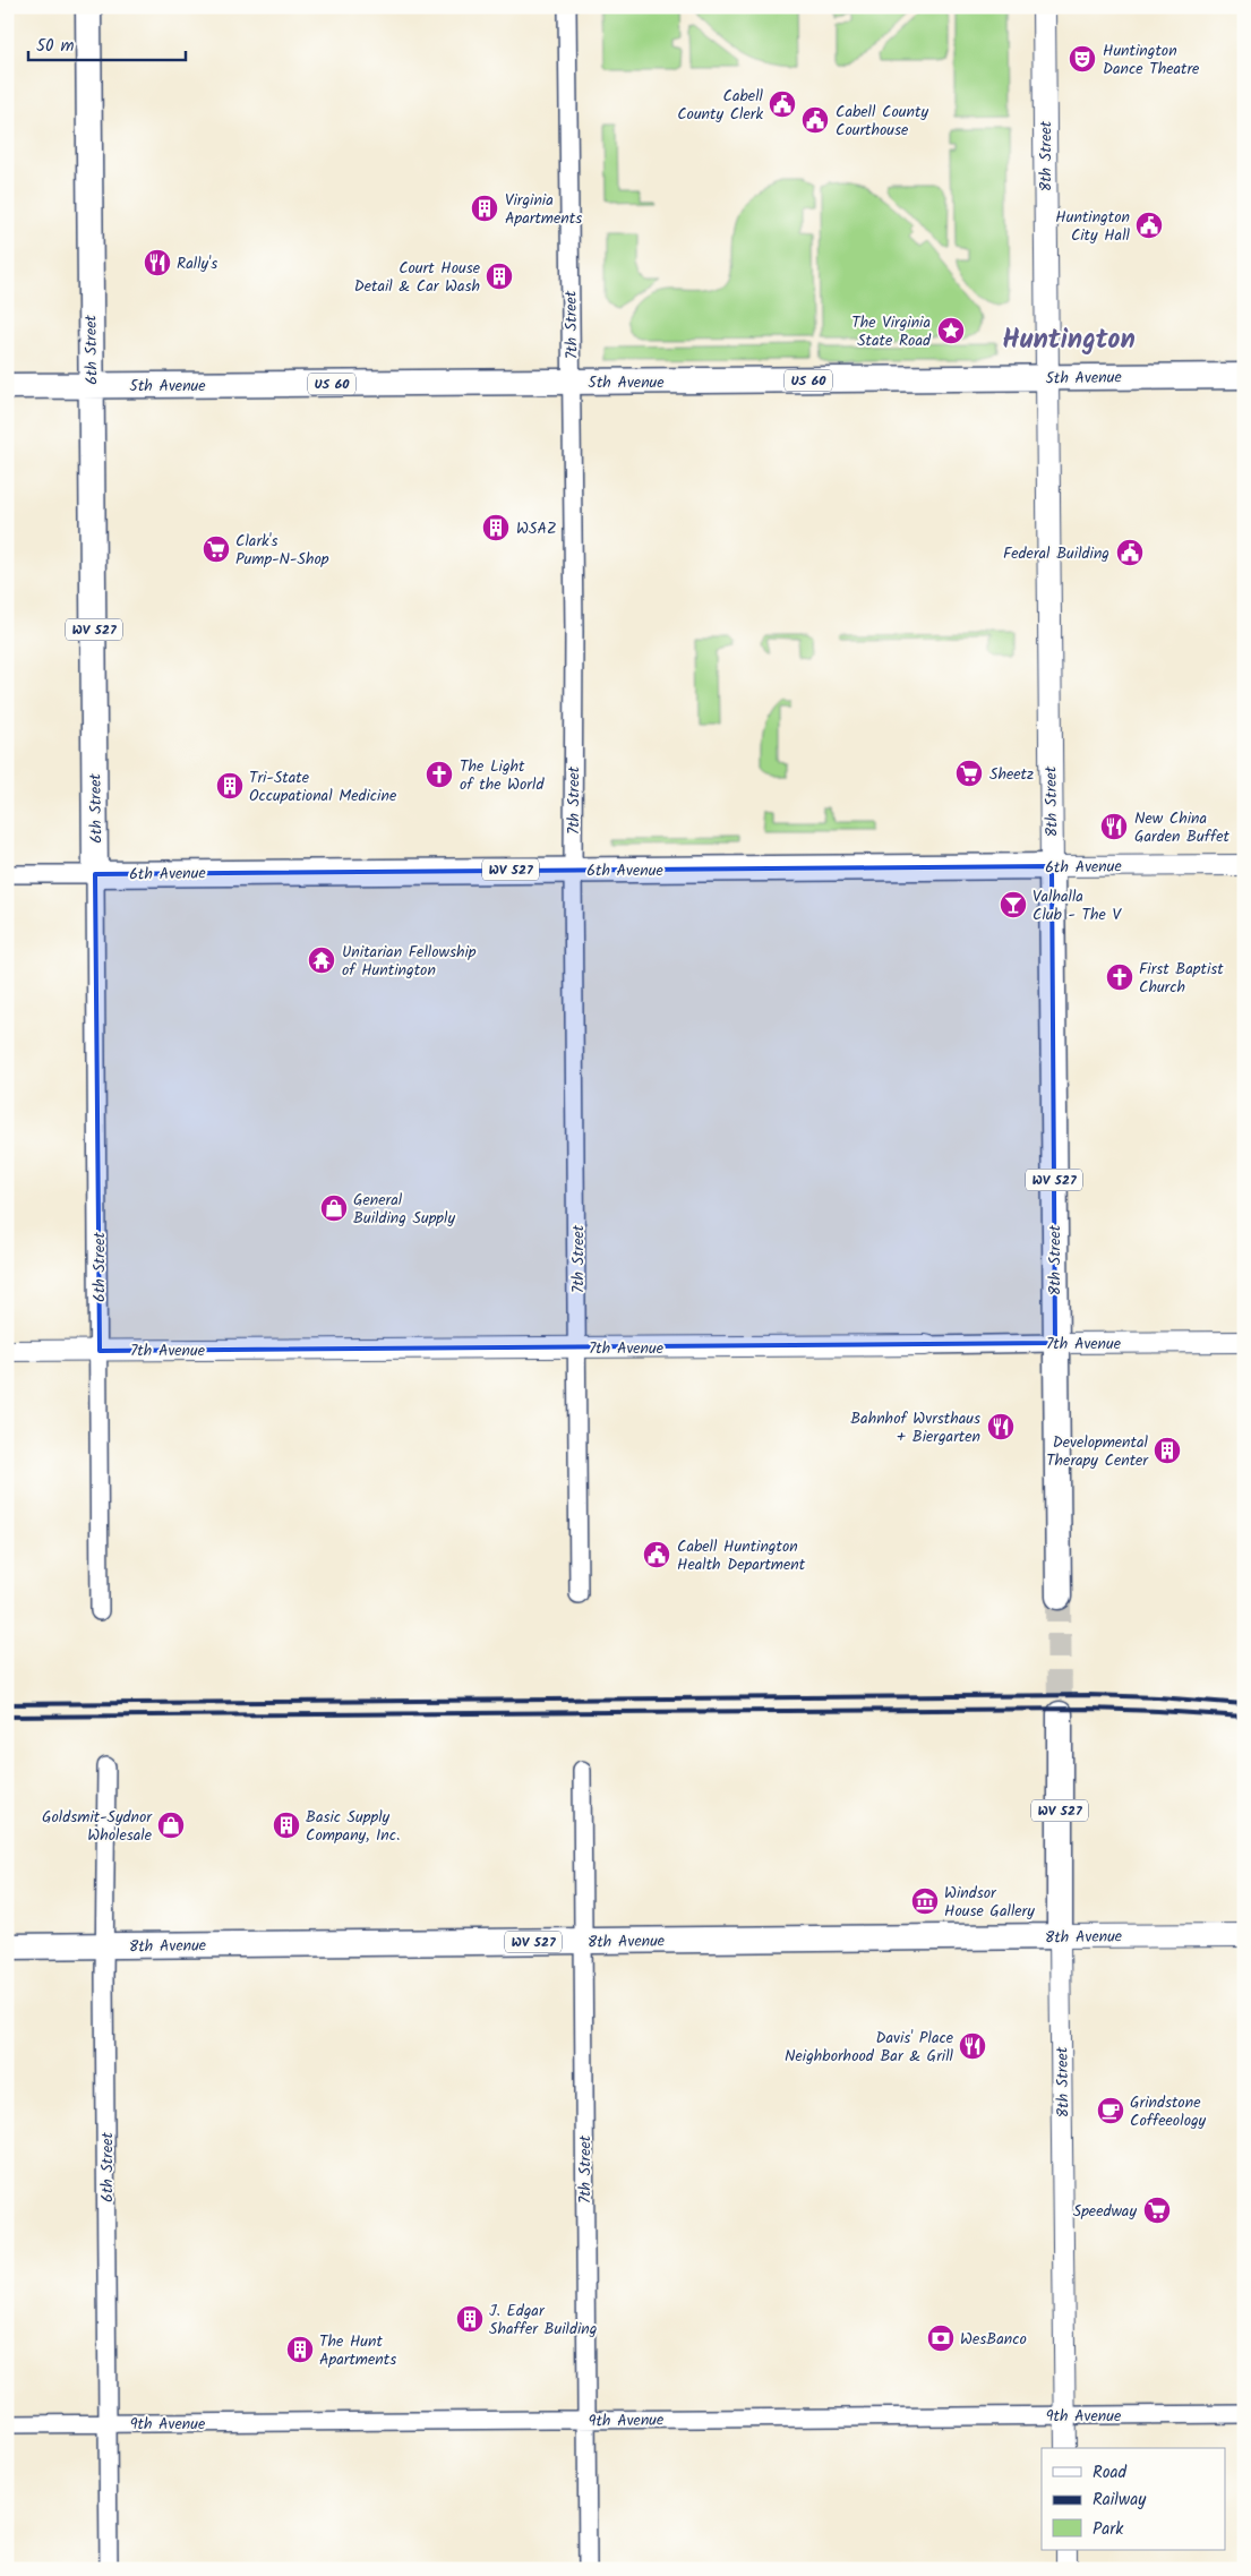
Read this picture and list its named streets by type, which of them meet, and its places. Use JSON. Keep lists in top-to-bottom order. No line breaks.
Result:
{"streets":{"main road":["8th Street","6th Street","5th Avenue","US 60","WV 527","6th Avenue","8th Avenue"],"street":["7th Street","7th Avenue","9th Avenue"]},"crossings":[["8th Street","5th Avenue"],["8th Street","6th Avenue"],["8th Street","7th Avenue"],["8th Street","8th Avenue"],["8th Street","9th Avenue"],["7th Street","5th Avenue"],["7th Street","6th Avenue"],["7th Street","7th Avenue"],["7th Street","8th Avenue"],["7th Street","9th Avenue"],["6th Street","5th Avenue"],["6th Street","6th Avenue"],["6th Street","7th Avenue"],["6th Street","8th Avenue"],["6th Street","9th Avenue"]],"districts":["Huntington"],"places":{"theatre":["Huntington Dance Theatre"],"public building":["Cabell County Clerk","Cabell County Courthouse","Huntington City Hall","Federal Building","Cabell Huntington Health Department"],"building":["Virginia Apartments","Court House Detail & Car Wash","WSAZ","Tri-State Occupational Medicine","Developmental Therapy Center","Basic Supply Company, Inc.","J. Edgar Shaffer Building","The Hunt Apartments"],"restaurant":["Rally's","New China Garden Buffet","Bahnhof Wvrsthaus + Biergarten","Davis' Place Neighborhood Bar & Grill"],"place":["The Virginia State Road"],"supermarket":["Clark's Pump-N-Shop","Sheetz","Speedway"],"church":["The Light of the World","First Baptist Church"],"bar":["Valhalla Club - The V"],"temple":["Unitarian Fellowship of Huntington"],"shop":["General Building Supply","Goldsmit-Sydnor Wholesale"],"museum":["Windsor House Gallery"],"cafe":["Grindstone Coffeeology"],"bank":["WesBanco"]},"legend":["Road","Railway","Park"],"scale_bar":"50 m"}
